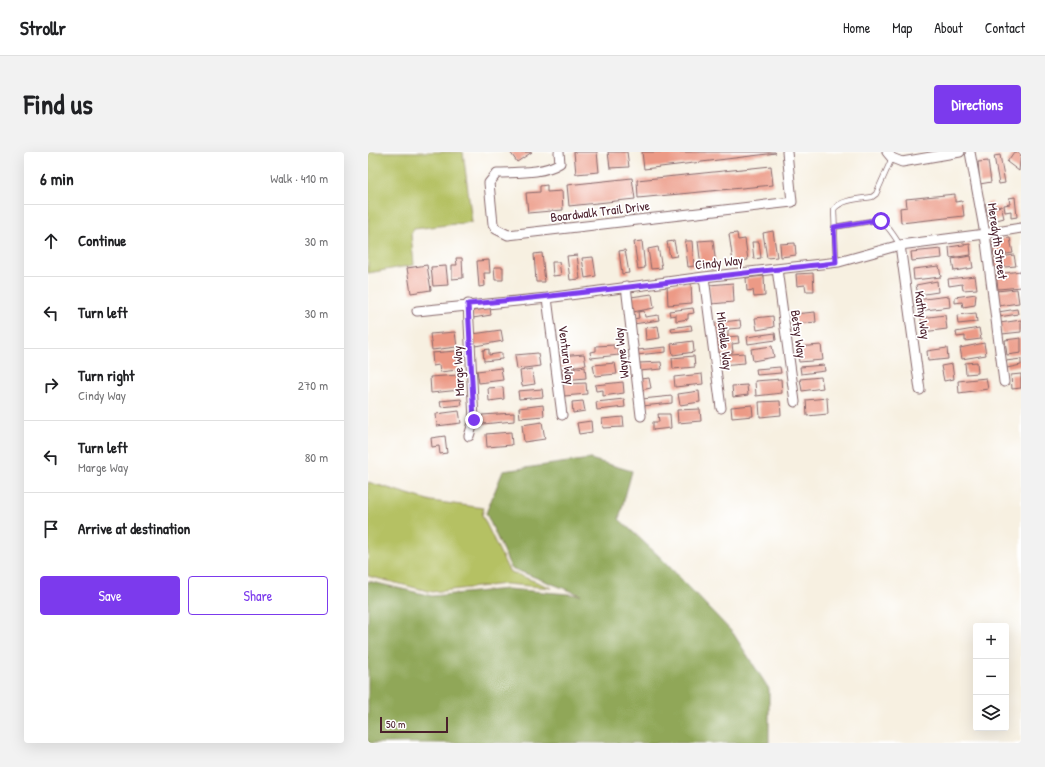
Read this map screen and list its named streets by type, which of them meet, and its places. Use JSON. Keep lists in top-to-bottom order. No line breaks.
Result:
{"streets":{"street":["Boardwalk Trail Drive","Meredyth Street","Cindy Way","Kathy Way","Betsy Way","Michelle Way","Wayne Way","Ventura Way","Marge Way"]},"crossings":[["Meredyth Street","Cindy Way"],["Cindy Way","Kathy Way"],["Cindy Way","Betsy Way"],["Cindy Way","Michelle Way"],["Cindy Way","Wayne Way"],["Cindy Way","Ventura Way"],["Cindy Way","Marge Way"]],"scale_bar":"50 m","page":{"header":"Strollr","nav":["Home","Map","About","Contact"],"title":"Find us","buttons":["Directions",["Save","Share"]],"heading":["6 min","Walk · 410 m"],"list":[["Continue","30 m"],["Turn left","30 m"],["Turn right","Cindy Way","270 m"],["Turn left","Marge Way","80 m"],"Arrive at destination"],"map_buttons":["+","−"],"scale":"50 m"}}
